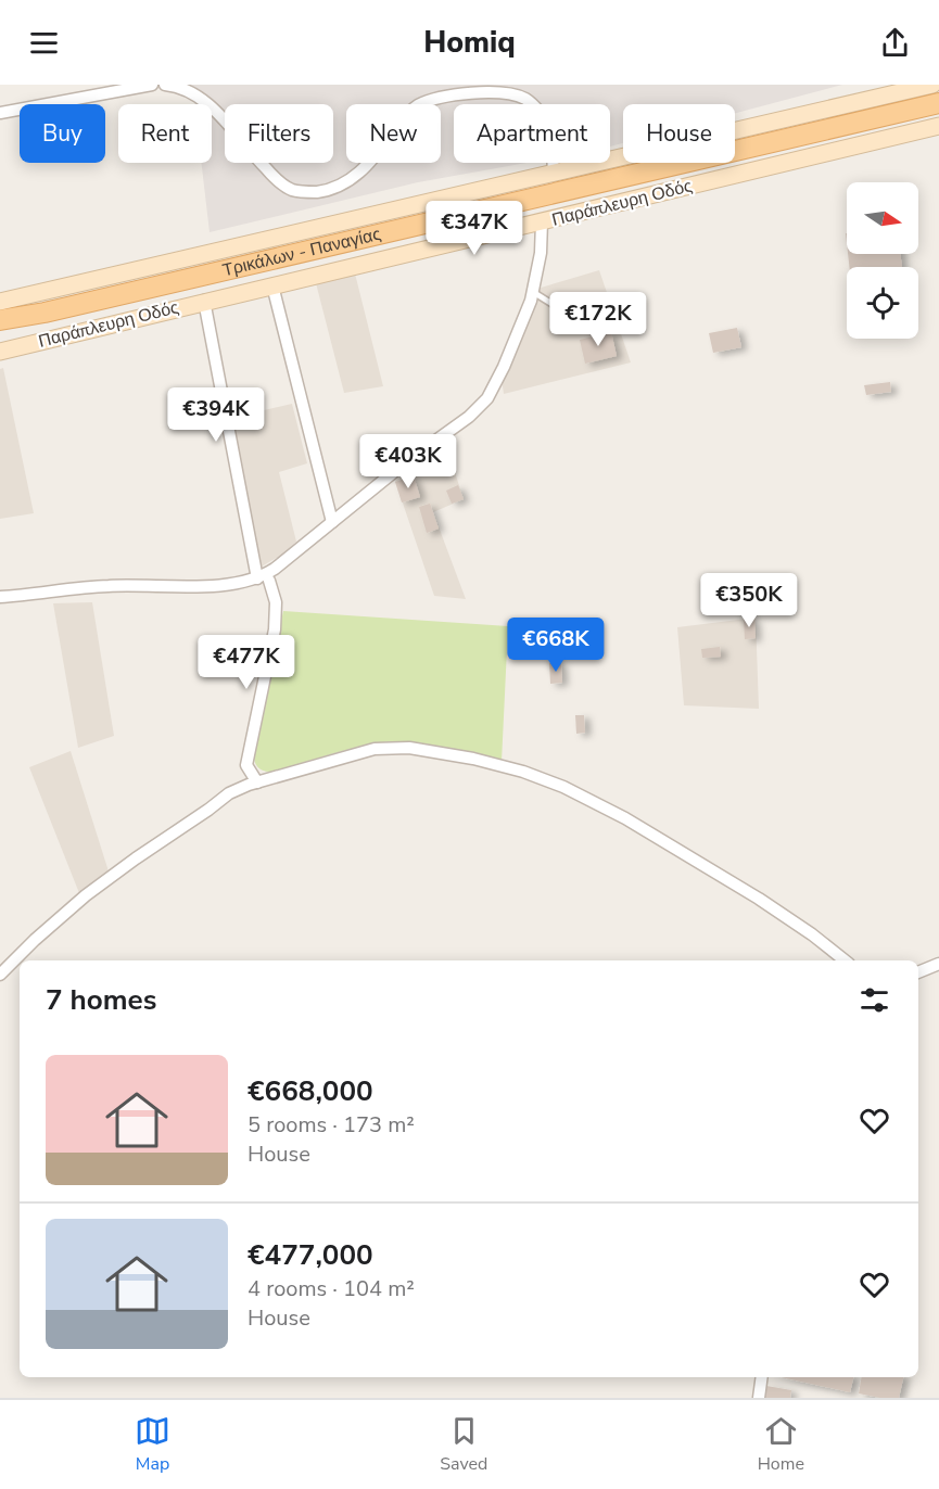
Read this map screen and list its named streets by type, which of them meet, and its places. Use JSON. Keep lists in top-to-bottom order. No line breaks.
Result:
{"streets":{"main road":["Τρικάλων - Παναγίας"],"street":["Παράπλευρη Οδός"]},"north":"right","page":{"header":"Homiq","chip":["Buy","Rent","Filters","New","Apartment","House"],"price":["€347K","€172K","€394K","€403K","€350K","€668K","€477K"],"heading":"7 homes","list":[{"name":"€668,000","note":"5 rooms · 173 m² · House"},{"name":"€477,000","note":"4 rooms · 104 m² · House"}],"tabs":["Map","Saved","Home"]}}
